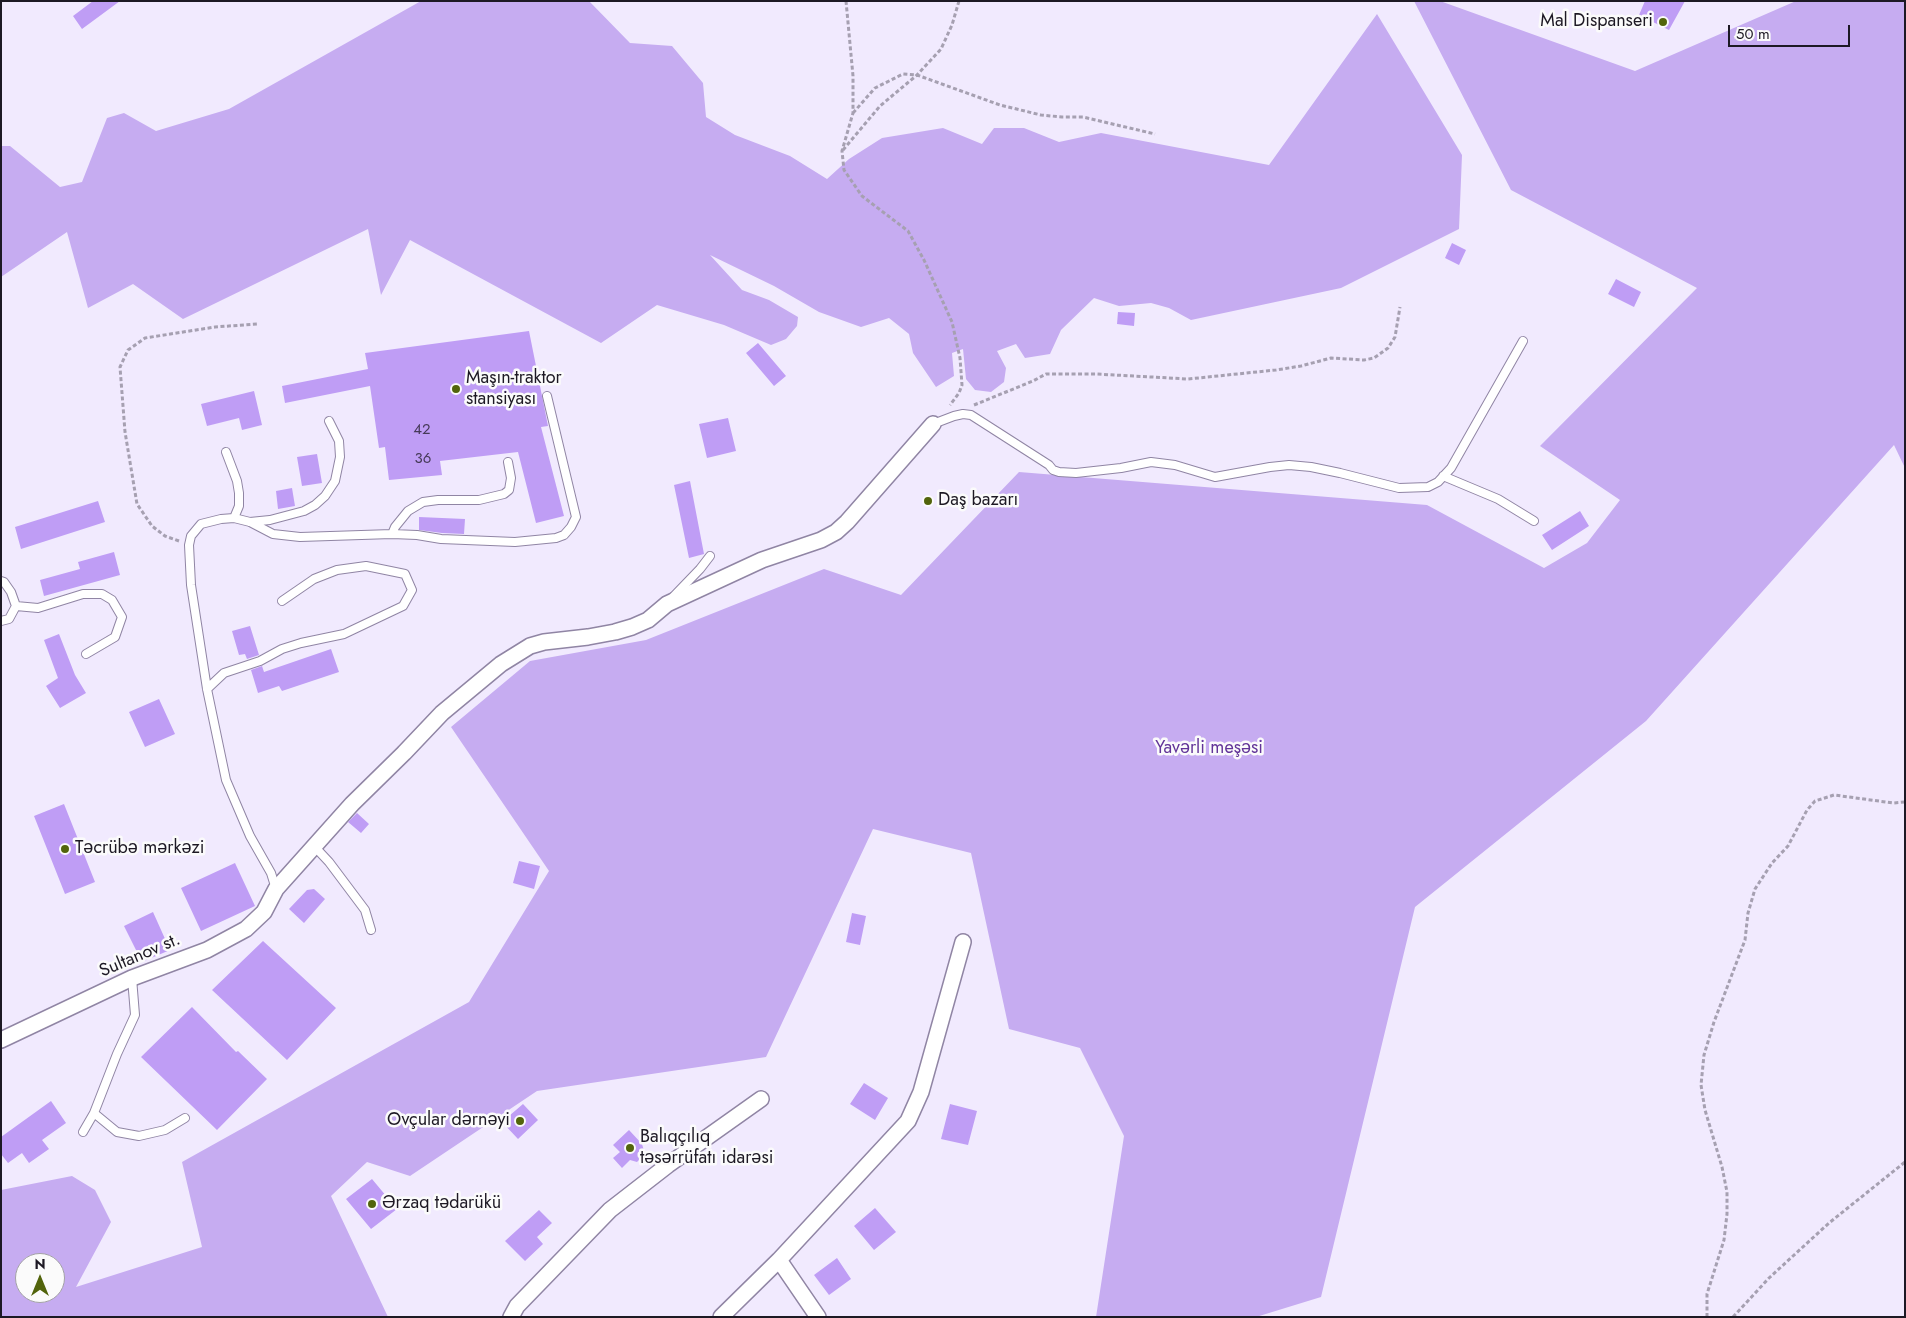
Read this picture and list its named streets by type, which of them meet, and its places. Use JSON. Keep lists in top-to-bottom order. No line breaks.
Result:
{"streets":{"street":["Sultanov st."]},"parks":["Yavərli meşəsi"],"places":["Mal Dispanseri","Maşın-traktor stansiyası","Daş bazarı","Təcrübə mərkəzi","Ovçular dərnəyi","Balıqçılıq təsərrüfatı idarəsi","Ərzaq tədarükü"],"house_numbers":["42","36"],"scale_bar":"50 m","north":"top"}
